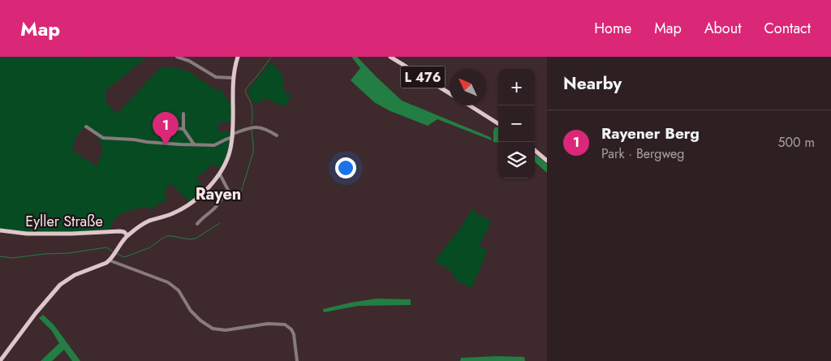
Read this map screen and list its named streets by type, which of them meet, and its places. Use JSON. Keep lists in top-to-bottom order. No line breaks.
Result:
{"streets":{"main road":["L 476","Eyller Straße"]},"districts":["Rayen"],"north":"top left","page":{"header":"Map","nav":["Home","Map","About","Contact"],"heading":"Nearby","map_buttons":["+","−"],"list":[{"mark":"1","name":"Rayener Berg","note":"Park · Bergweg","value":"500 m"}],"pins":"1"}}
